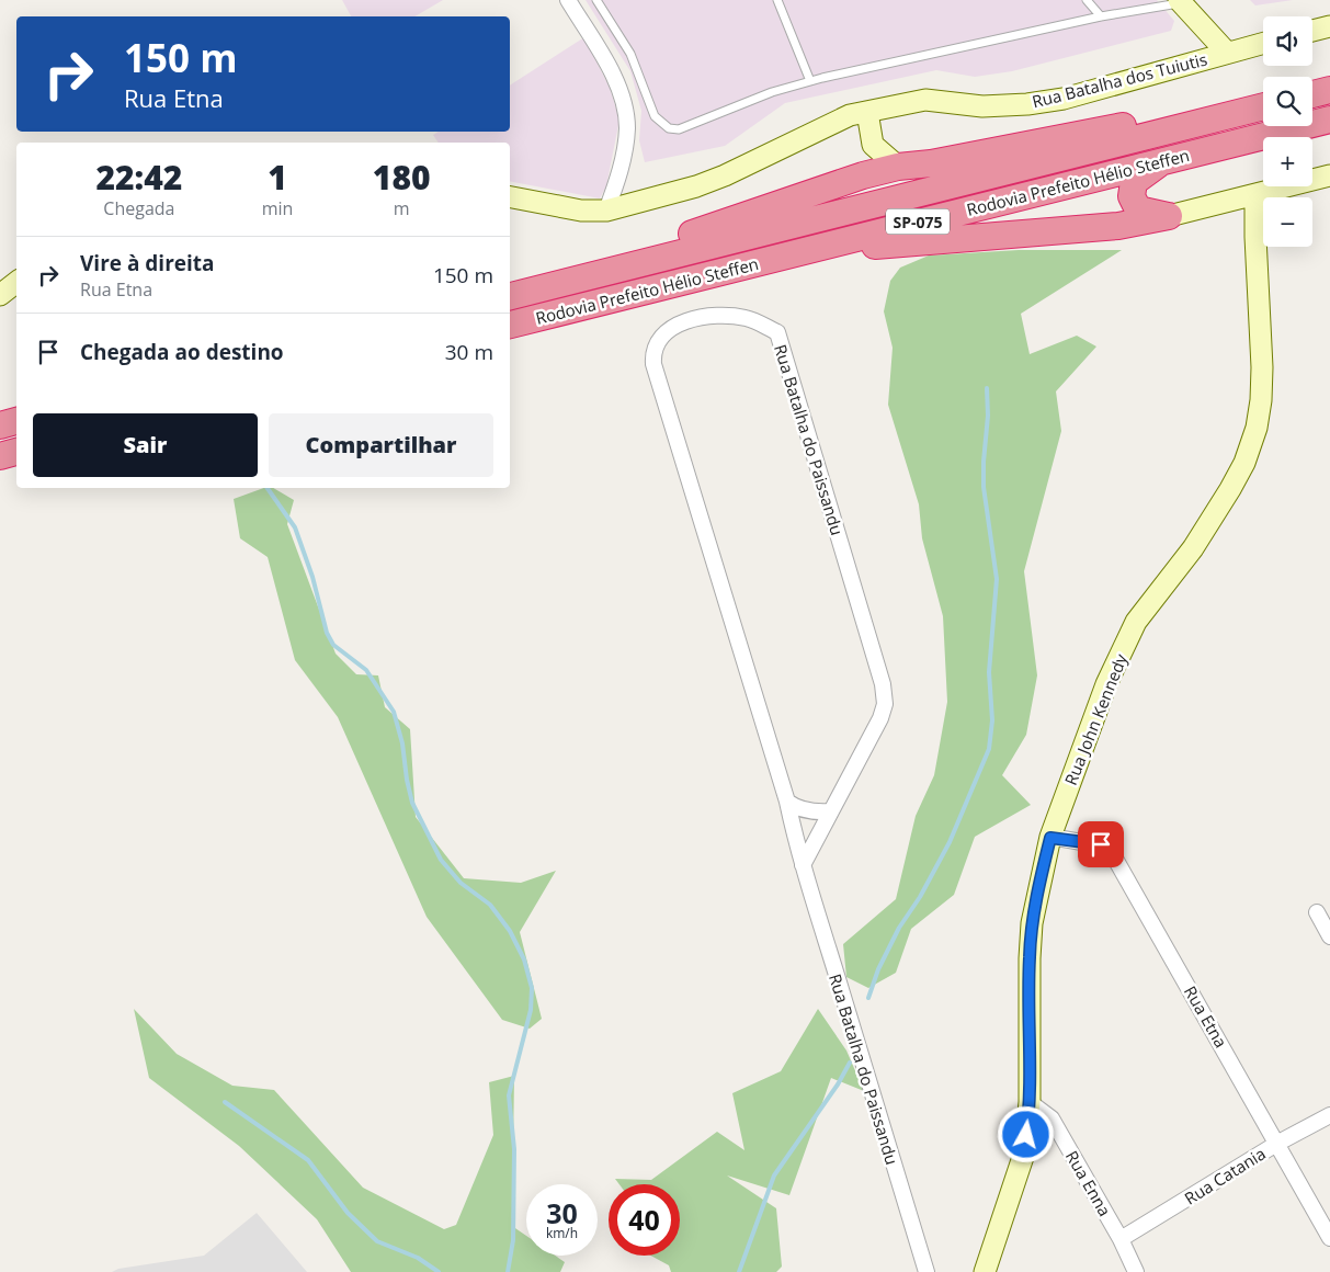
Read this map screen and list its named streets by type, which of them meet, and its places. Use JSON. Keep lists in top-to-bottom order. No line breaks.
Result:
{"streets":{"highway":["Rodovia Prefeito Hélio Steffen","SP-075"],"street":["Rua Batalha dos Tuiutis","Rua Batalha do Paissandu","Rua John Kennedy","Rua Etna","Rua Catania","Rua Enna"]},"crossings":[["Rua John Kennedy","Rua Etna"],["Rua John Kennedy","Rua Enna"],["Rua Etna","Rua Catania"],["Rua Catania","Rua Enna"]],"page":{"map_buttons":["+","−"],"turn":["150 m","Rua Etna"],"eta":["22:42","Chegada","1","min","180","m"],"list":[{"name":"Vire à direita","note":"Rua Etna","value":"150 m"},{"name":"Chegada ao destino","value":"30 m"}],"buttons":["Sair","Compartilhar"],"speed":"30 km/h","limit":"40"}}
